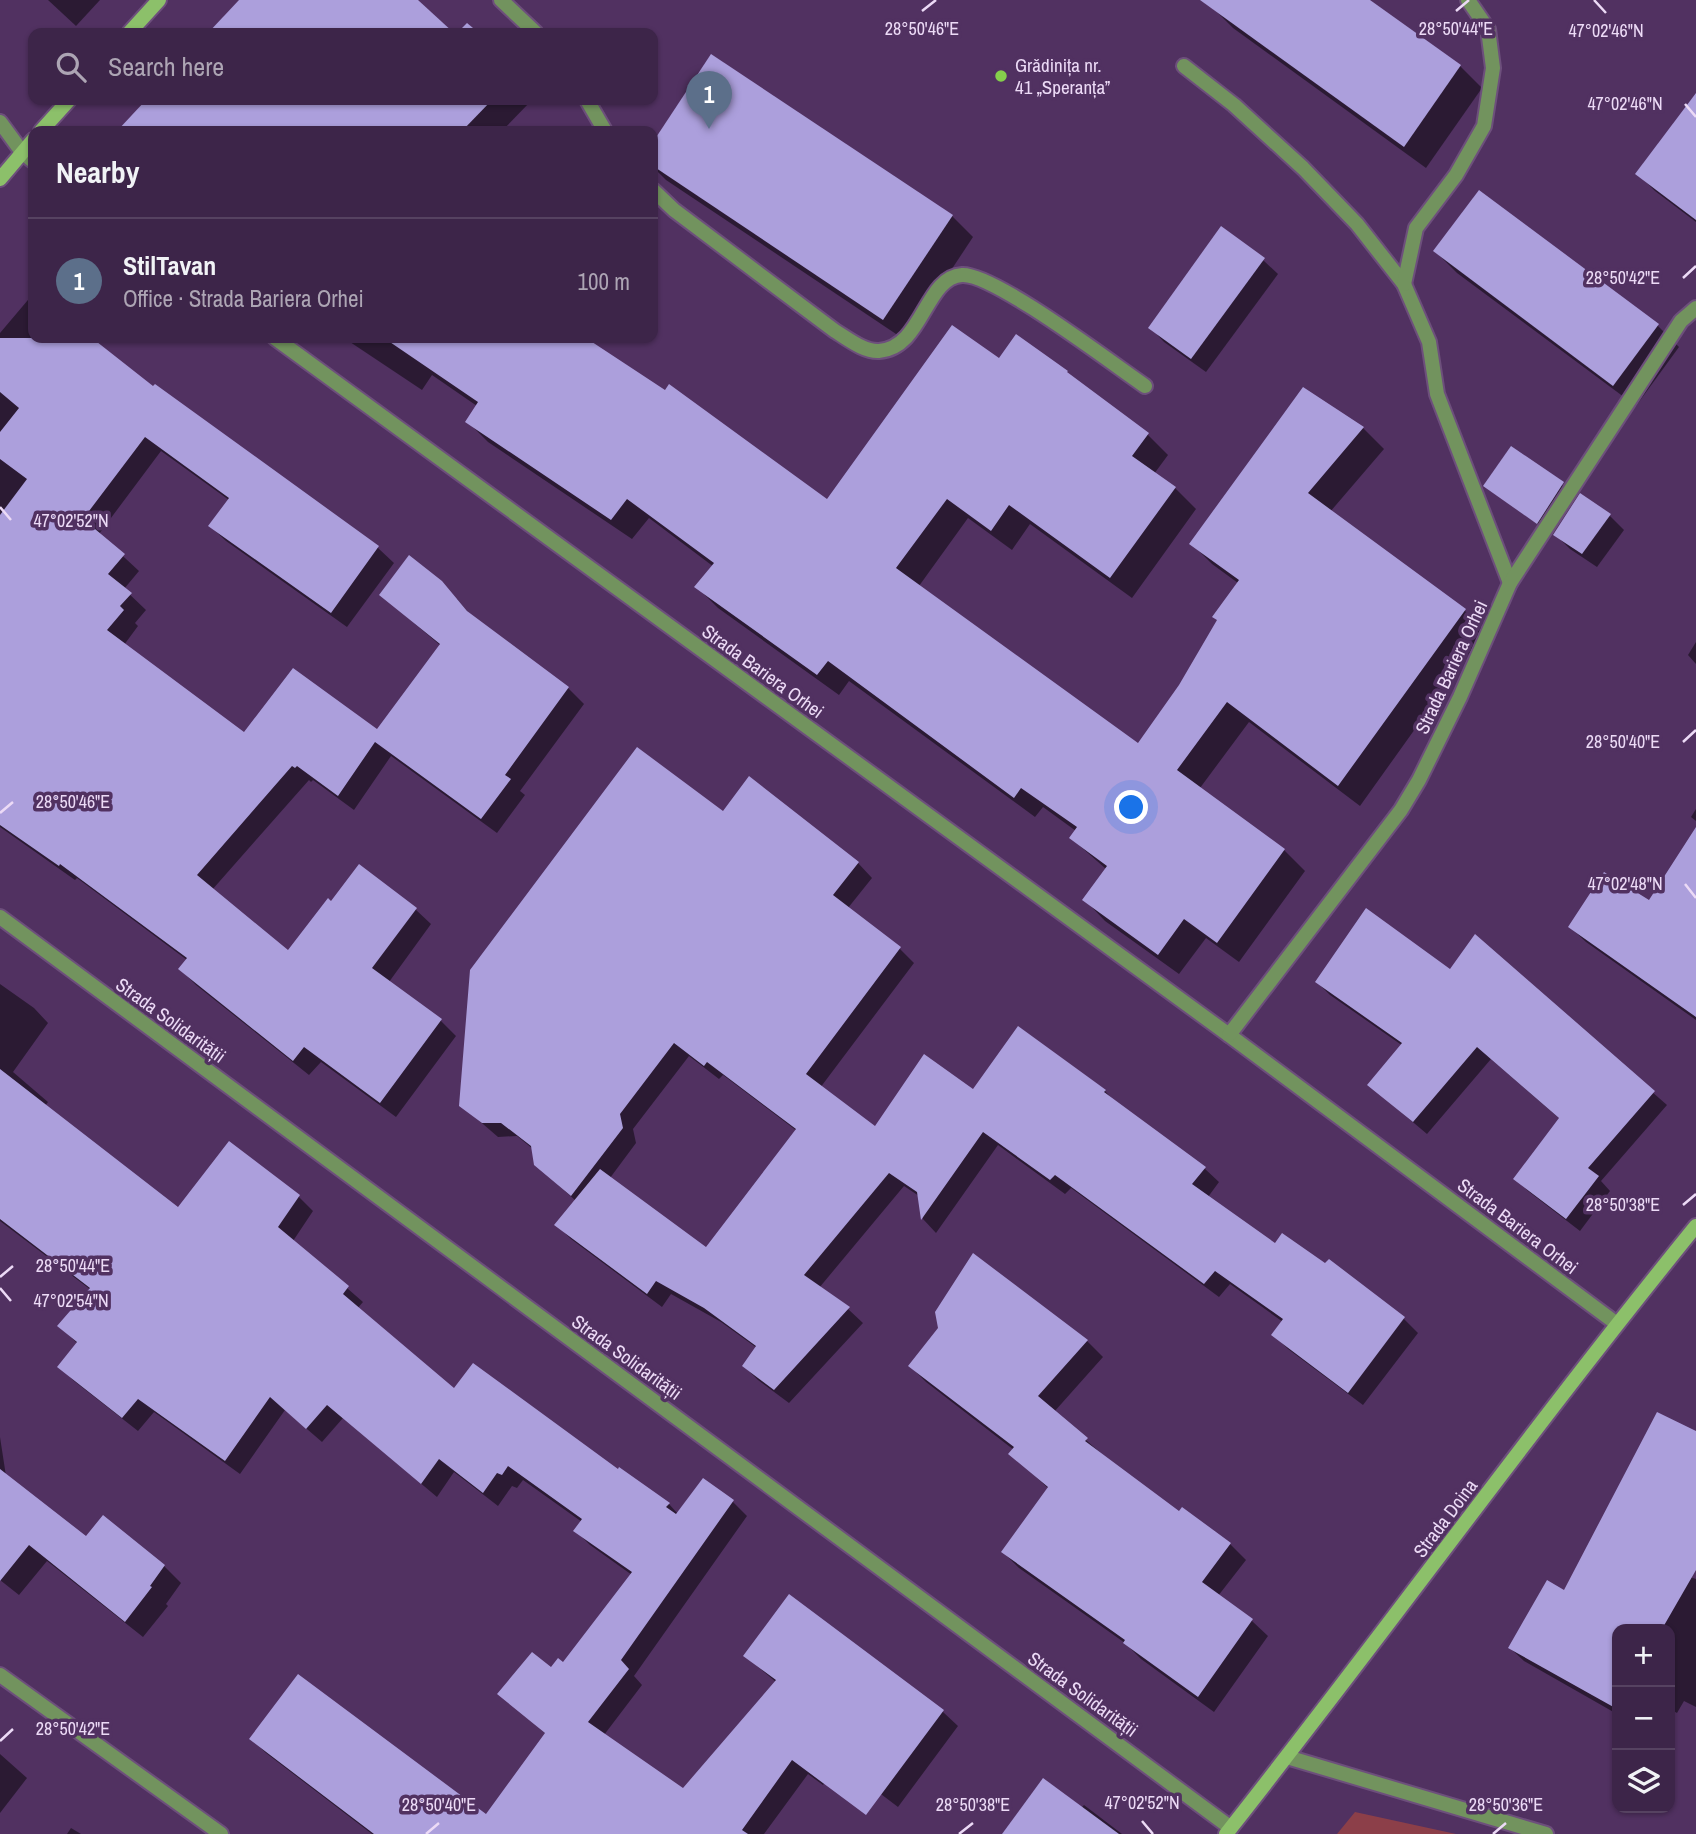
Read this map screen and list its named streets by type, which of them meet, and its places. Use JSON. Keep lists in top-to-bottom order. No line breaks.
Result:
{"streets":{"main road":["Strada Doina"],"street":["Strada Bariera Orhei","Strada Solidarității"]},"crossings":[["Strada Bariera Orhei","Strada Doina"],["Strada Solidarității","Strada Doina"]],"places":["Grădinița nr. 41 „Speranța”"],"page":{"search":"Search here","pins":"1","heading":"Nearby","list":[{"mark":"1","name":"StilTavan","note":"Office · Strada Bariera Orhei","value":"100 m"}],"map_buttons":["+","−"]},"coordinates":["28°50'46\"E","28°50'44\"E","47°02'46\"N","28°50'42\"E","47°02'52\"N","28°50'40\"E","47°02'48\"N","28°50'38\"E","47°02'54\"N","28°50'36\"E"]}
